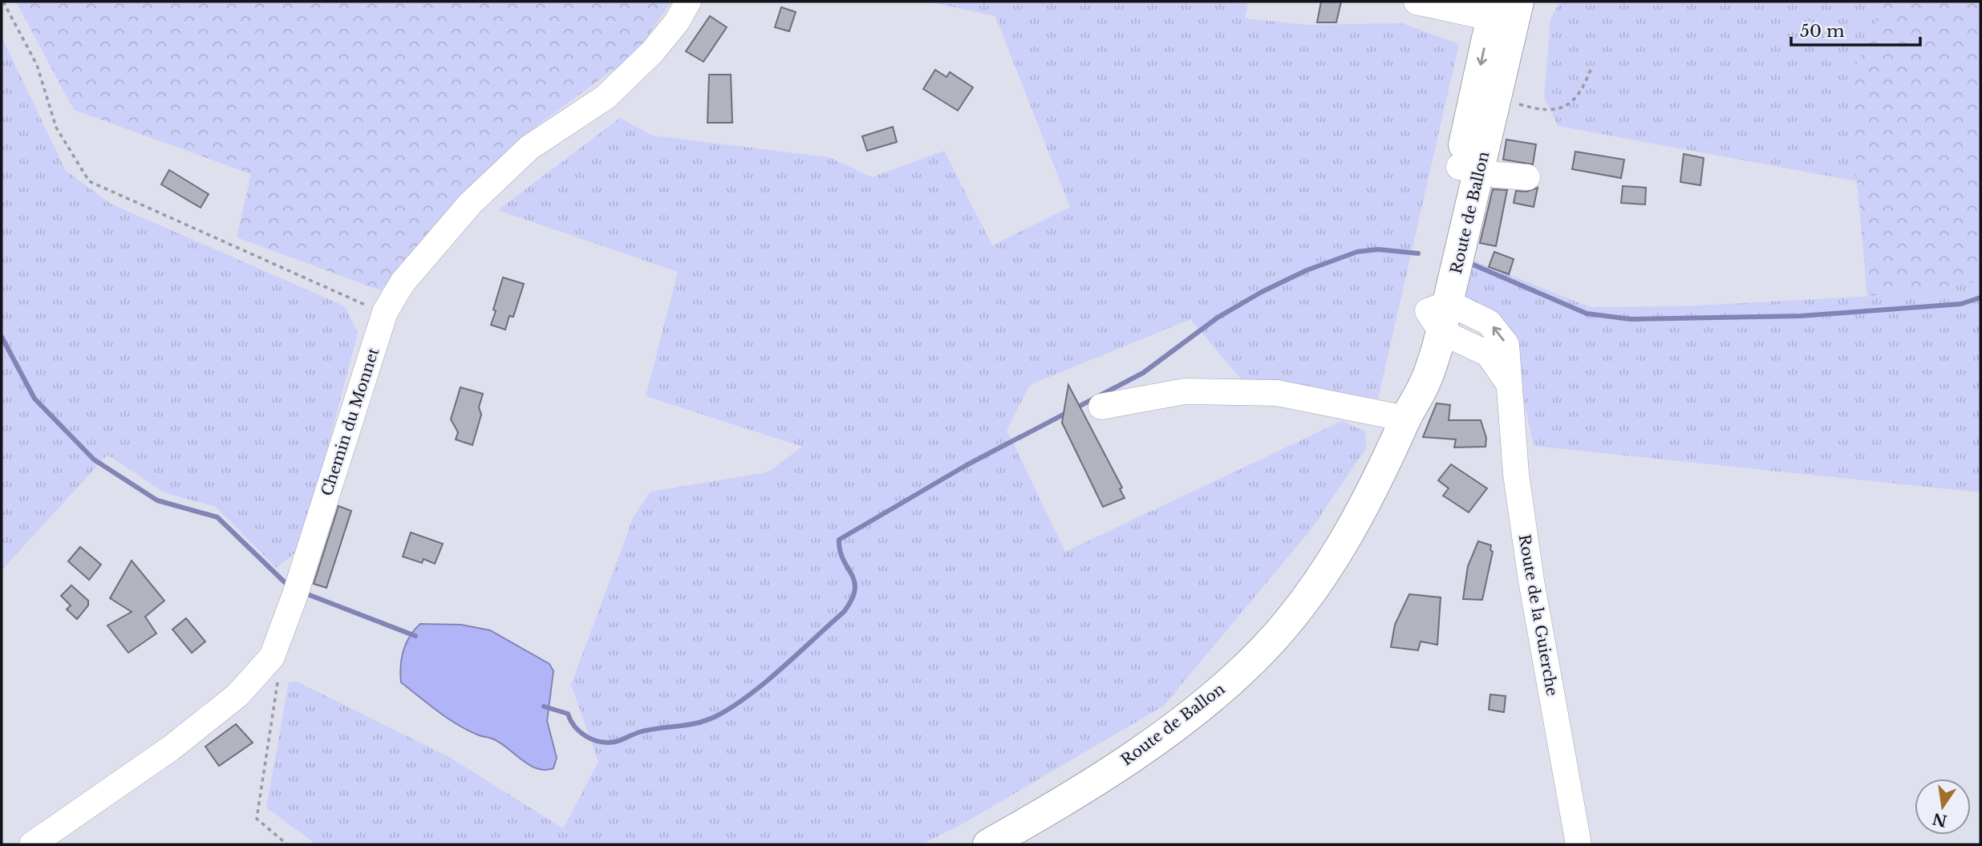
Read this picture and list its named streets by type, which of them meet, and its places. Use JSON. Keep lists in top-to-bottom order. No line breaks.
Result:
{"streets":{"main road":["Route de Ballon"],"street":["Chemin du Monnet","Route de la Guierche"]},"crossings":[["Route de Ballon","Route de la Guierche"]],"scale_bar":"50 m","north":"bottom"}
